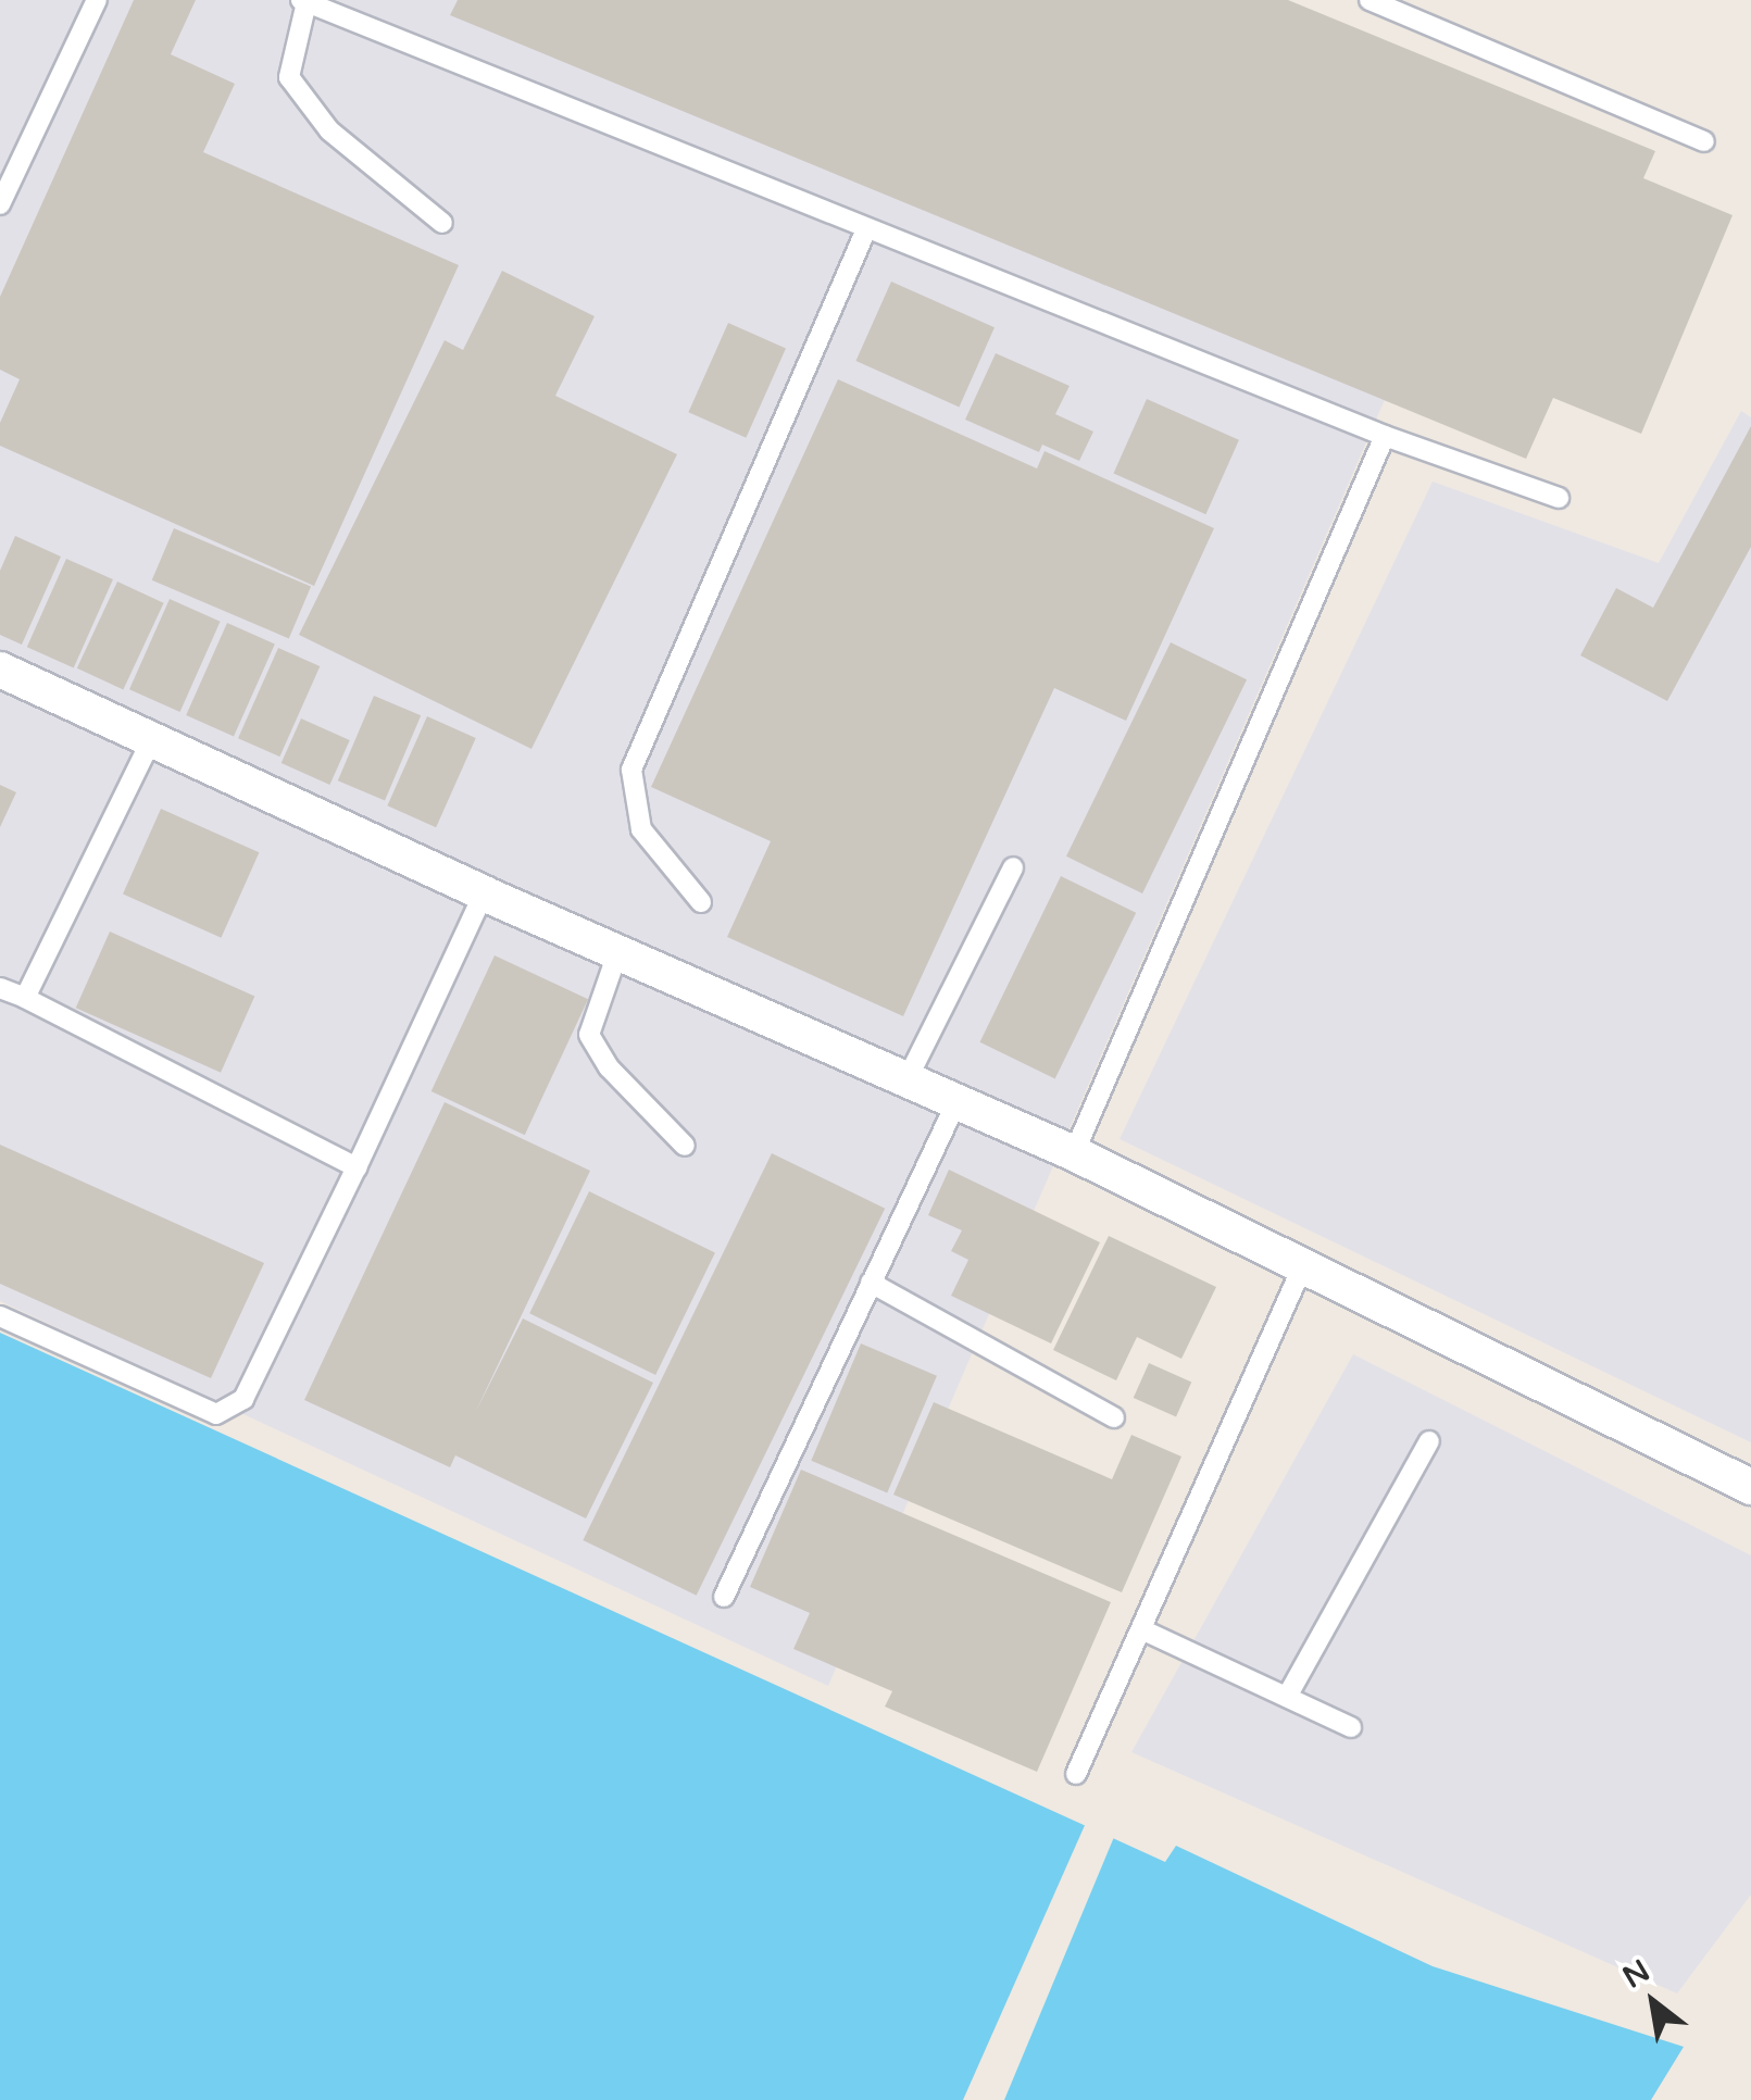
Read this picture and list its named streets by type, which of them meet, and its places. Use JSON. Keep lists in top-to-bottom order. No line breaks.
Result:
{"north":"top left"}
